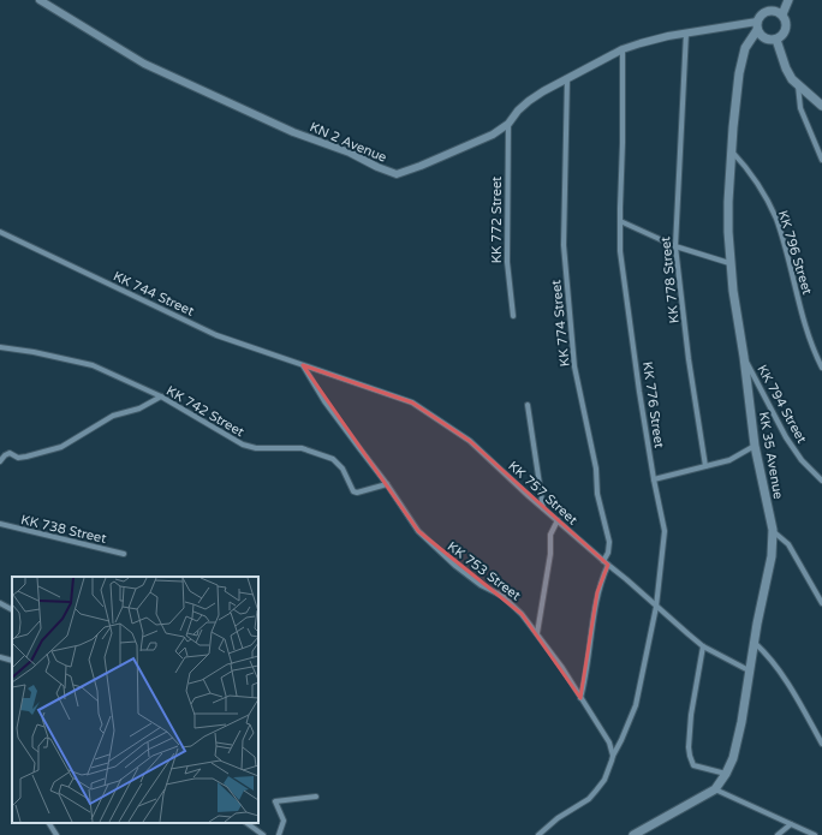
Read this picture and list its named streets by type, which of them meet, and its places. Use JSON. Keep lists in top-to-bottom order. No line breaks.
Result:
{"streets":{"main road":["KK 35 Avenue"],"street":["KN 2 Avenue","KK 772 Street","KK 796 Street","KK 778 Street","KK 744 Street","KK 774 Street","KK 794 Street","KK 776 Street","KK 742 Street","KK 757 Street","KK 738 Street","KK 753 Street"]},"crossings":[["KN 2 Avenue","KK 772 Street"],["KN 2 Avenue","KK 778 Street"],["KN 2 Avenue","KK 774 Street"],["KN 2 Avenue","KK 776 Street"],["KN 2 Avenue","KK 35 Avenue"],["KK 796 Street","KK 35 Avenue"],["KK 744 Street","KK 757 Street"],["KK 744 Street","KK 753 Street"],["KK 774 Street","KK 757 Street"],["KK 774 Street","KK 753 Street"],["KK 794 Street","KK 35 Avenue"],["KK 776 Street","KK 757 Street"],["KK 776 Street","KK 753 Street"],["KK 742 Street","KK 753 Street"],["KK 35 Avenue","KK 757 Street"],["KK 757 Street","KK 753 Street"]]}
